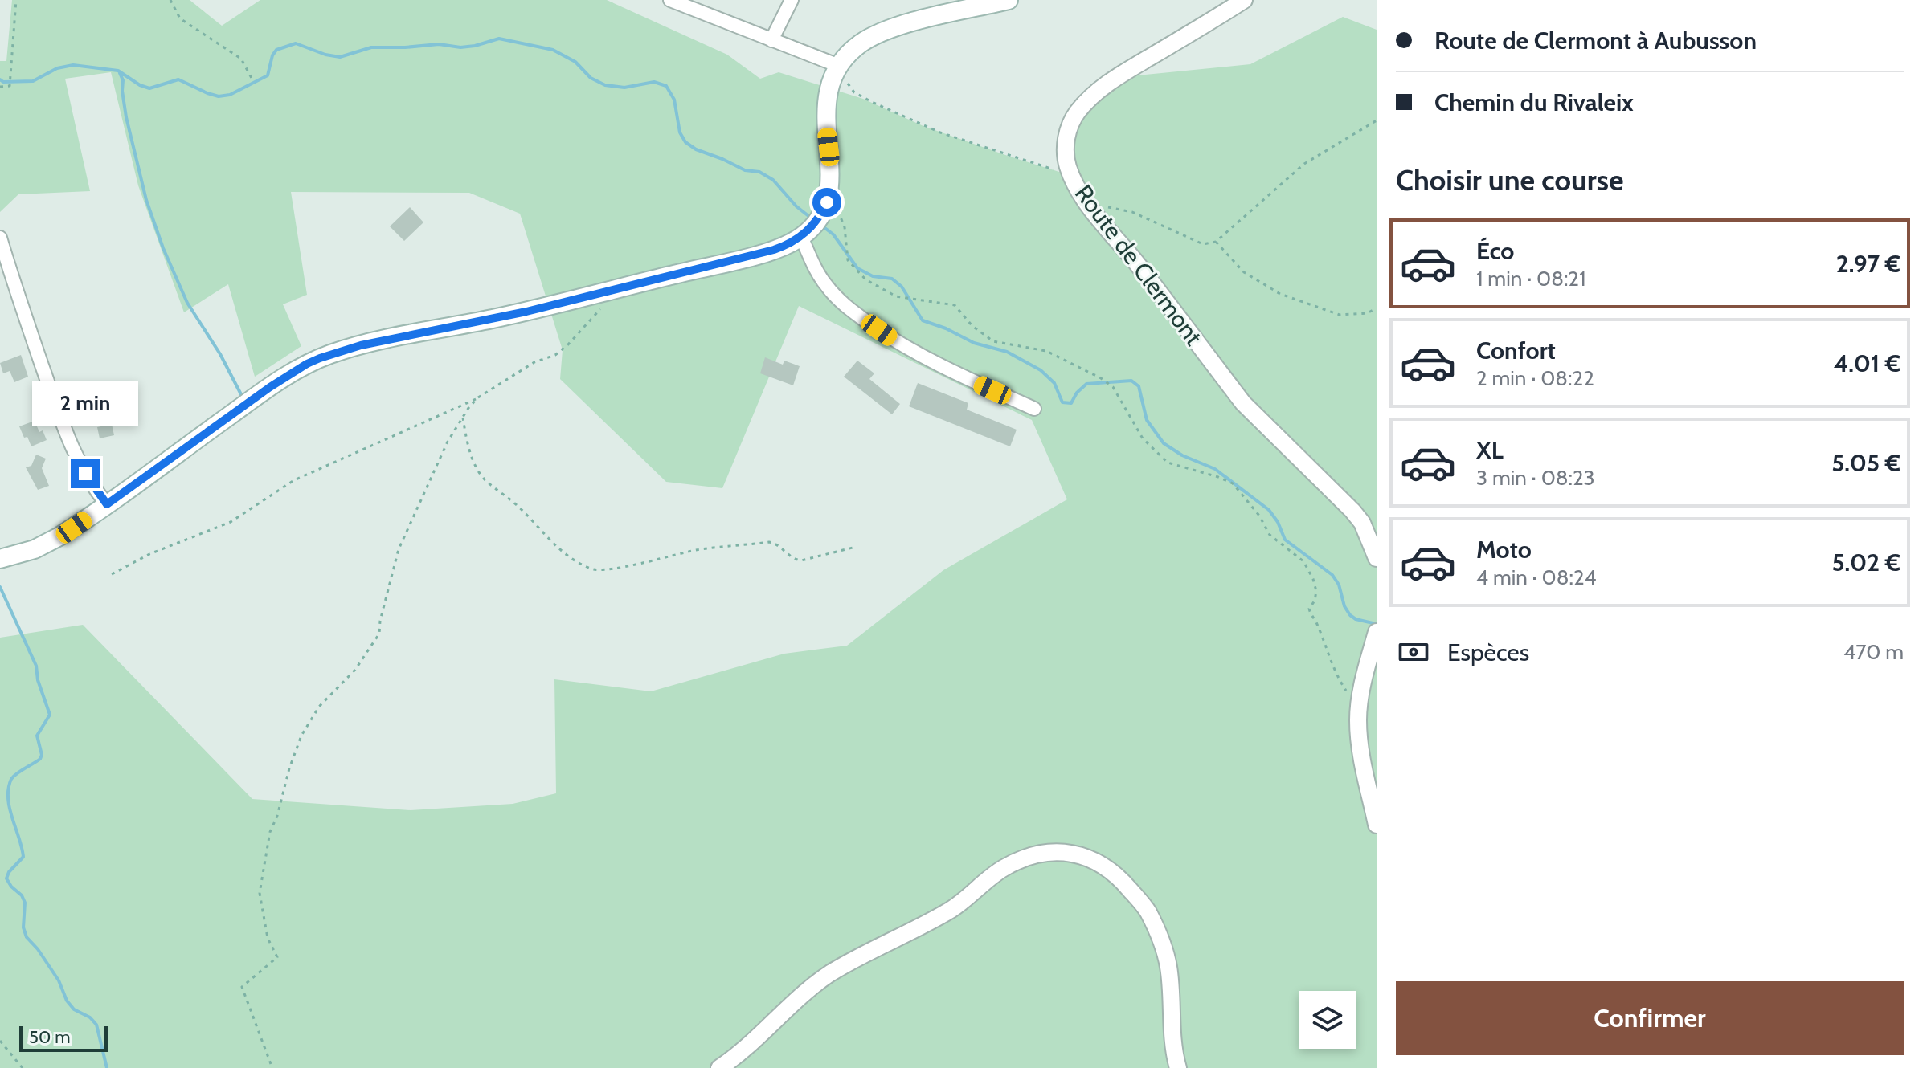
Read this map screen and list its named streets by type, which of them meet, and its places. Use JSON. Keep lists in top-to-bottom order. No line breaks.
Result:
{"streets":{"street":["Route de Clermont"]},"scale_bar":"50 m","page":{"banner":["Route de Clermont à Aubusson","Chemin du Rivaleix"],"heading":"Choisir une course","list":[{"name":"Éco","note":"1 min · 08:21","value":"2.97 €"},{"name":"Confort","note":"2 min · 08:22","value":"4.01 €"},{"name":"XL","note":"3 min · 08:23","value":"5.05 €"},{"name":"Moto","note":"4 min · 08:24","value":"5.02 €"}],"bubble":"2 min","pay":["Espèces","470 m"],"buttons":"Confirmer","scale":"50 m"}}
